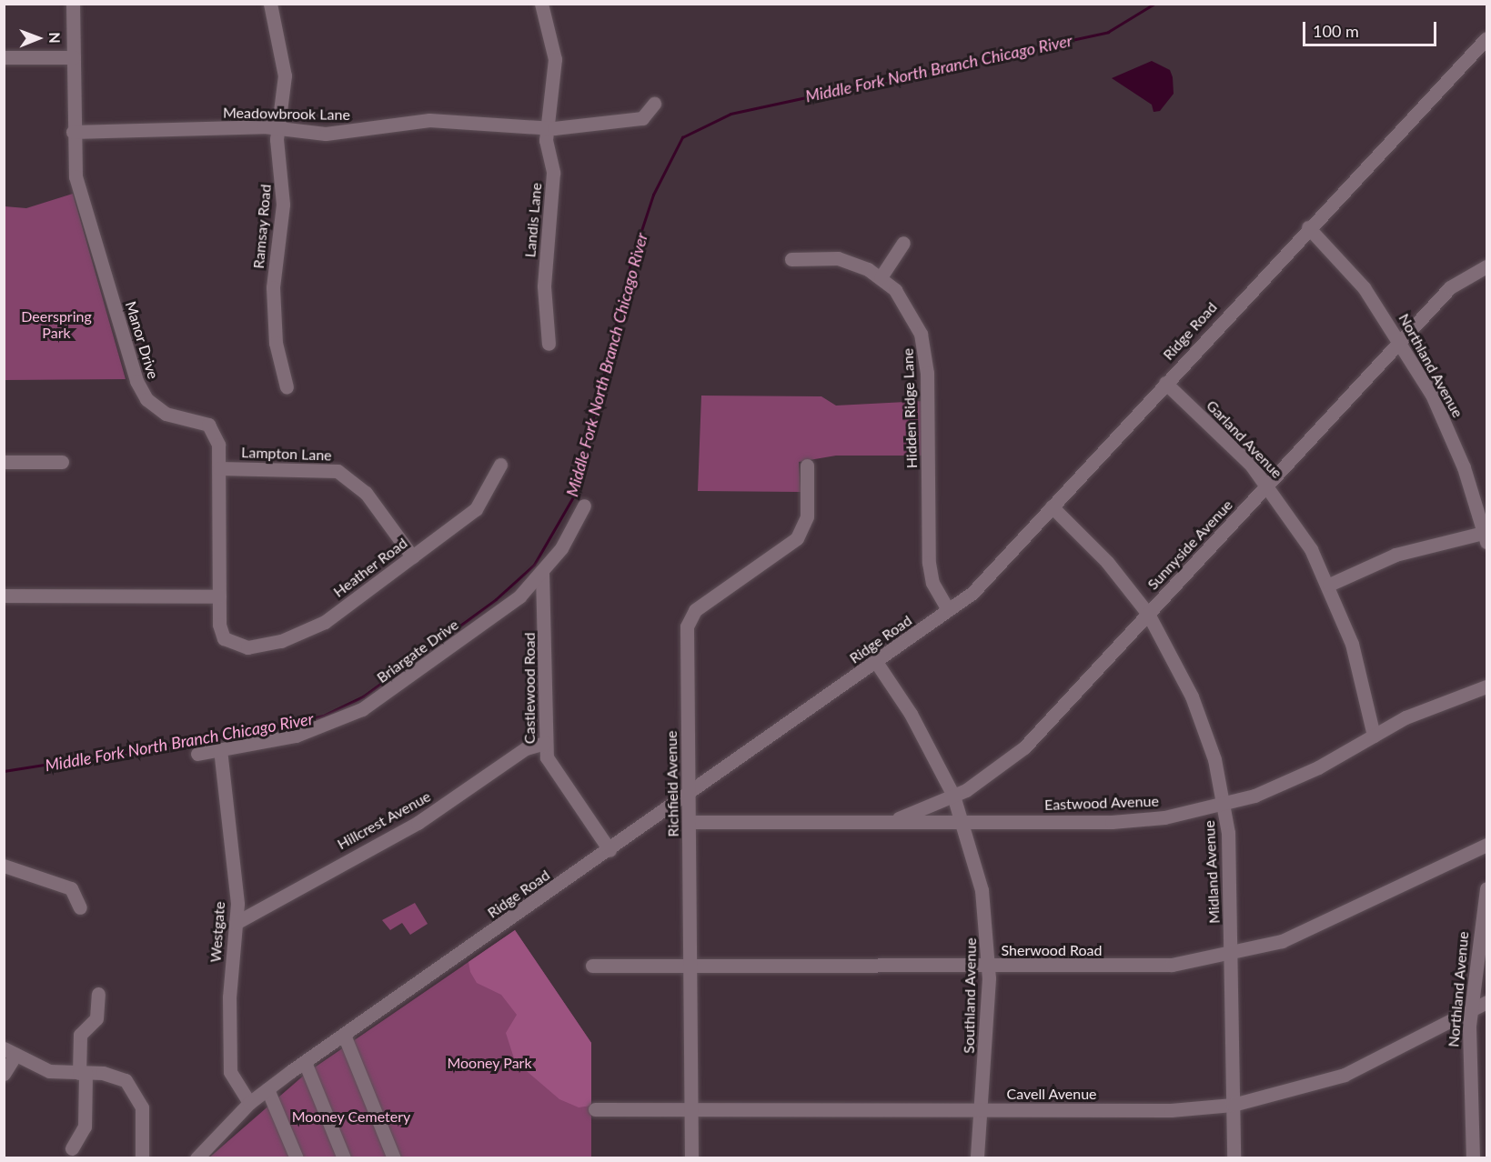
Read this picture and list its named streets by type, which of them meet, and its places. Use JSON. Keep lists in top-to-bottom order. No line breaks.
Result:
{"streets":{"street":["Meadowbrook Lane","Landis Lane","Ramsay Road","Ridge Road","Manor Drive","Northland Avenue","Hidden Ridge Lane","Garland Avenue","Lampton Lane","Sunnyside Avenue","Heather Road","Briargate Drive","Castlewood Road","Richfield Avenue","Eastwood Avenue","Hillcrest Avenue","Midland Avenue","Westgate","Sherwood Road","Southland Avenue","Cavell Avenue"]},"crossings":[["Meadowbrook Lane","Landis Lane"],["Meadowbrook Lane","Ramsay Road"],["Meadowbrook Lane","Manor Drive"],["Ridge Road","Northland Avenue"],["Ridge Road","Hidden Ridge Lane"],["Ridge Road","Garland Avenue"],["Ridge Road","Castlewood Road"],["Ridge Road","Richfield Avenue"],["Ridge Road","Midland Avenue"],["Ridge Road","Westgate"],["Ridge Road","Southland Avenue"],["Manor Drive","Lampton Lane"],["Manor Drive","Heather Road"],["Northland Avenue","Sunnyside Avenue"],["Northland Avenue","Cavell Avenue"],["Garland Avenue","Sunnyside Avenue"],["Garland Avenue","Eastwood Avenue"],["Lampton Lane","Heather Road"],["Sunnyside Avenue","Eastwood Avenue"],["Sunnyside Avenue","Midland Avenue"],["Sunnyside Avenue","Southland Avenue"],["Briargate Drive","Castlewood Road"],["Briargate Drive","Westgate"],["Castlewood Road","Hillcrest Avenue"],["Richfield Avenue","Eastwood Avenue"],["Richfield Avenue","Sherwood Road"],["Richfield Avenue","Cavell Avenue"],["Eastwood Avenue","Midland Avenue"],["Eastwood Avenue","Southland Avenue"],["Hillcrest Avenue","Westgate"],["Midland Avenue","Sherwood Road"],["Midland Avenue","Cavell Avenue"],["Sherwood Road","Southland Avenue"],["Southland Avenue","Cavell Avenue"]],"water":["Middle Fork North Branch Chicago River"],"parks":["Deerspring Park","Mooney Park","Mooney Cemetery"],"scale_bar":"100 m","north":"right"}
